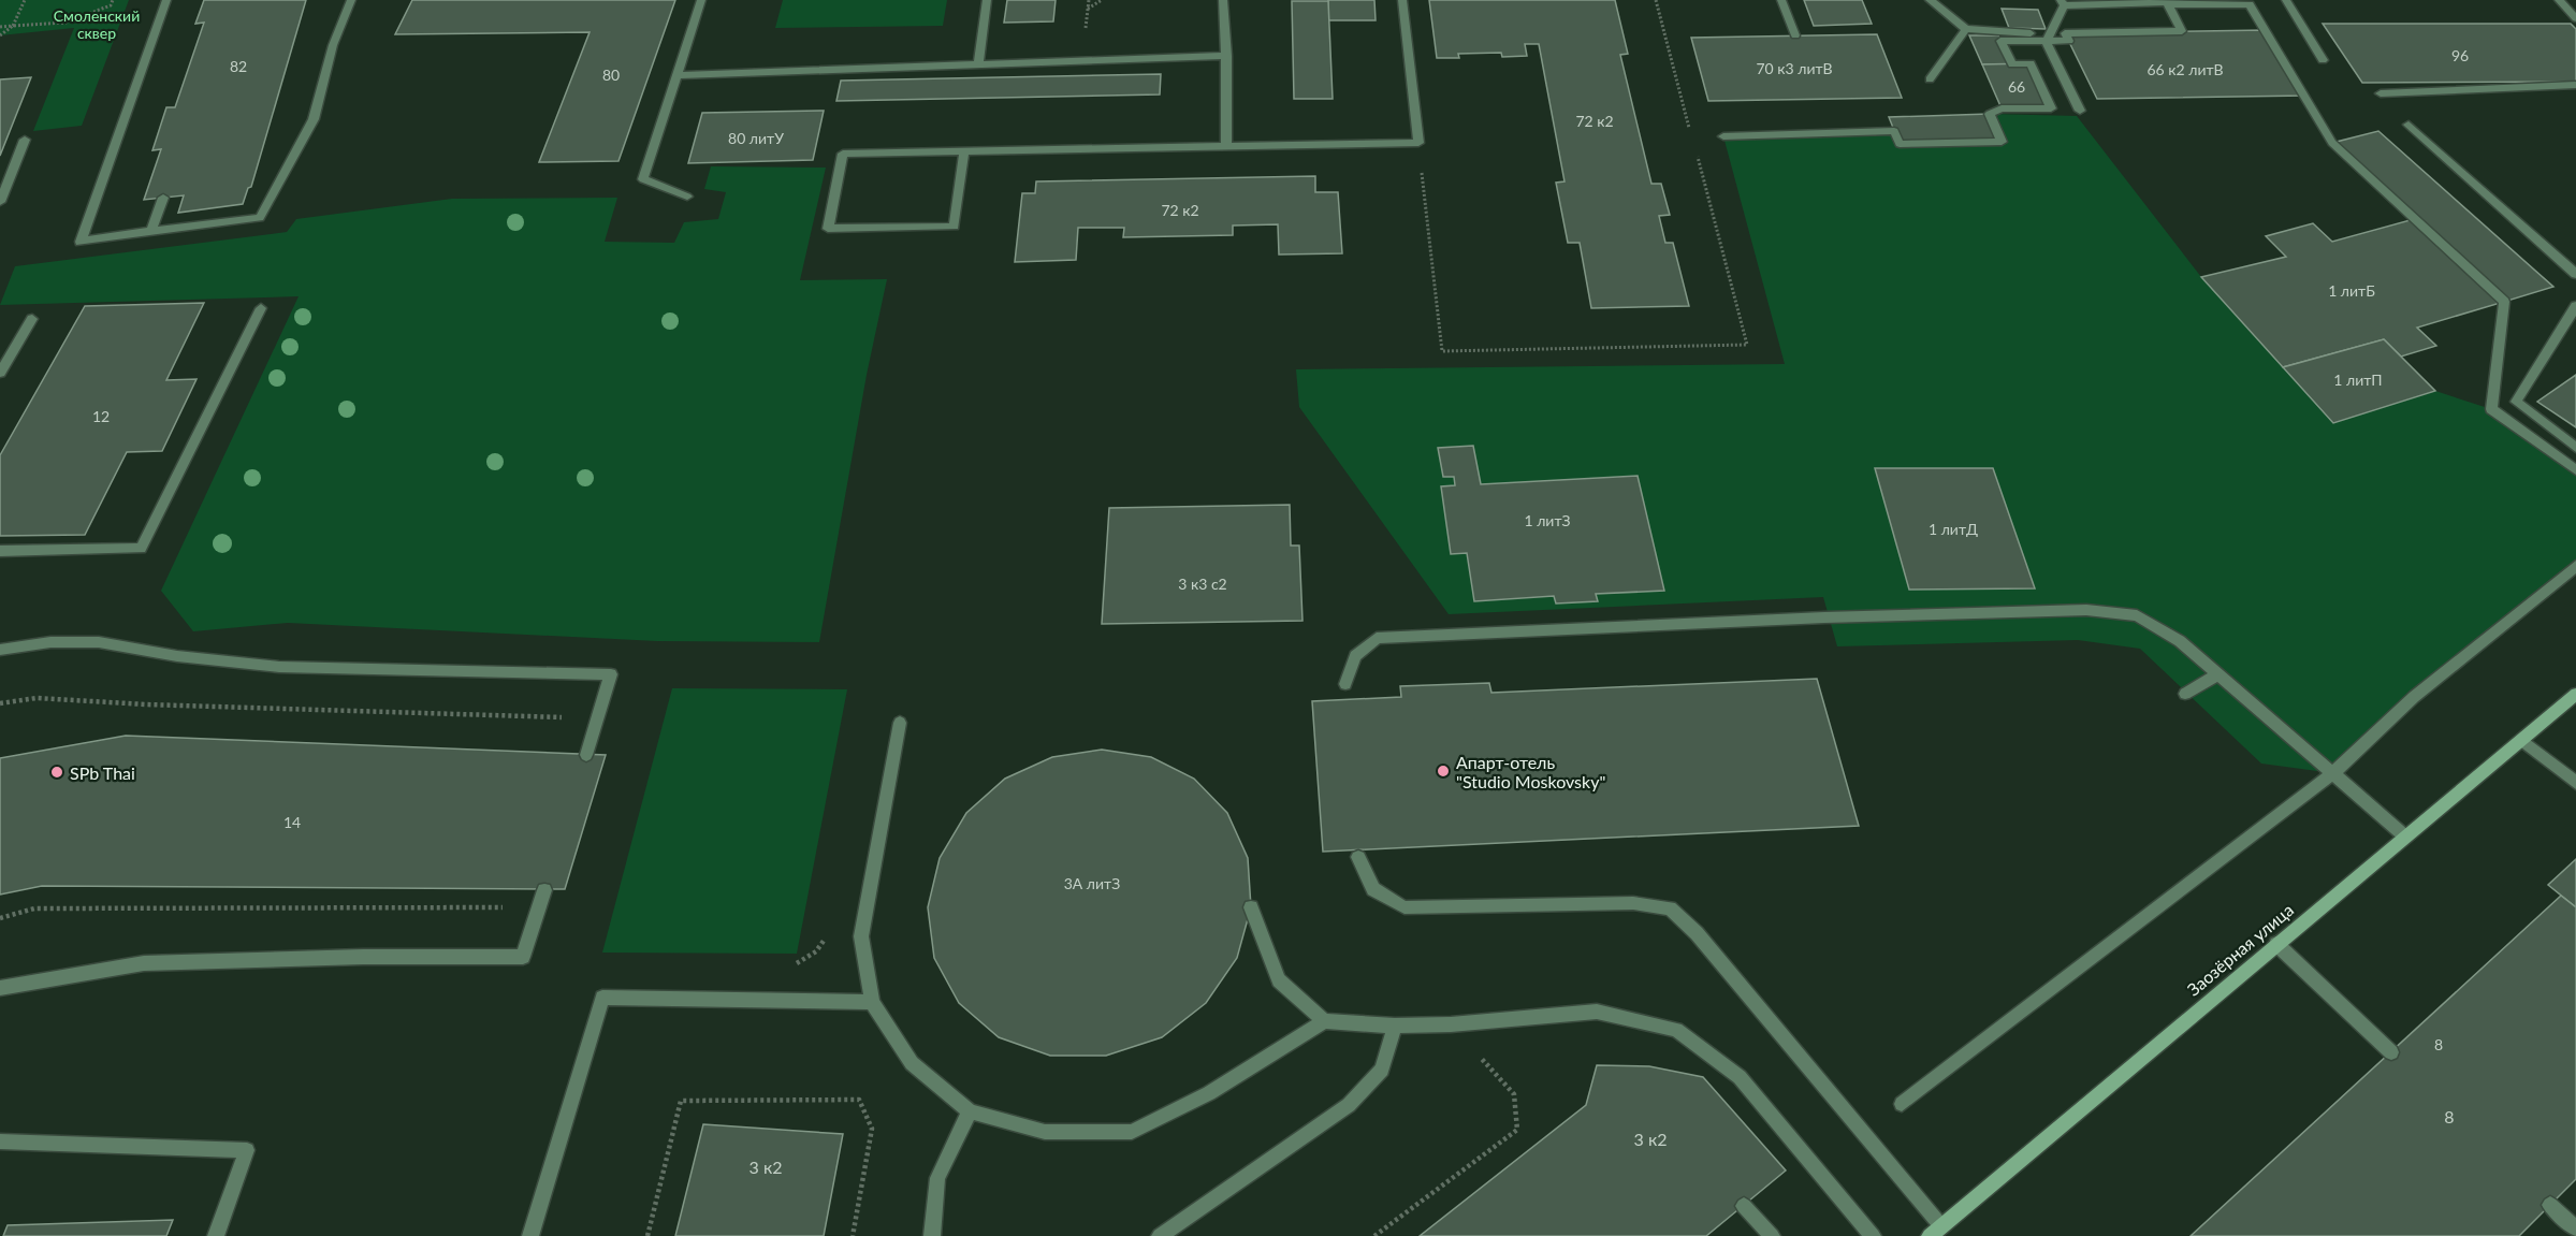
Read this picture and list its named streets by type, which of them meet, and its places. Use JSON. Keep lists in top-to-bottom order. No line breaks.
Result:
{"streets":{"main road":["Заозёрная улица"]},"parks":["Смоленский сквер"],"places":["Апарт-отель \"Studio Moskovsky\"","SPb Thai"],"house_numbers":["96","82","70 к3 литВ","66 к2 литВ","80","66","72 к2","80 литУ","72 к2","1 литБ","1 литП","12","1 литЗ","1 литД","3 к3 с2","14","3А литЗ","8","8","3 к2","3 к2"]}
